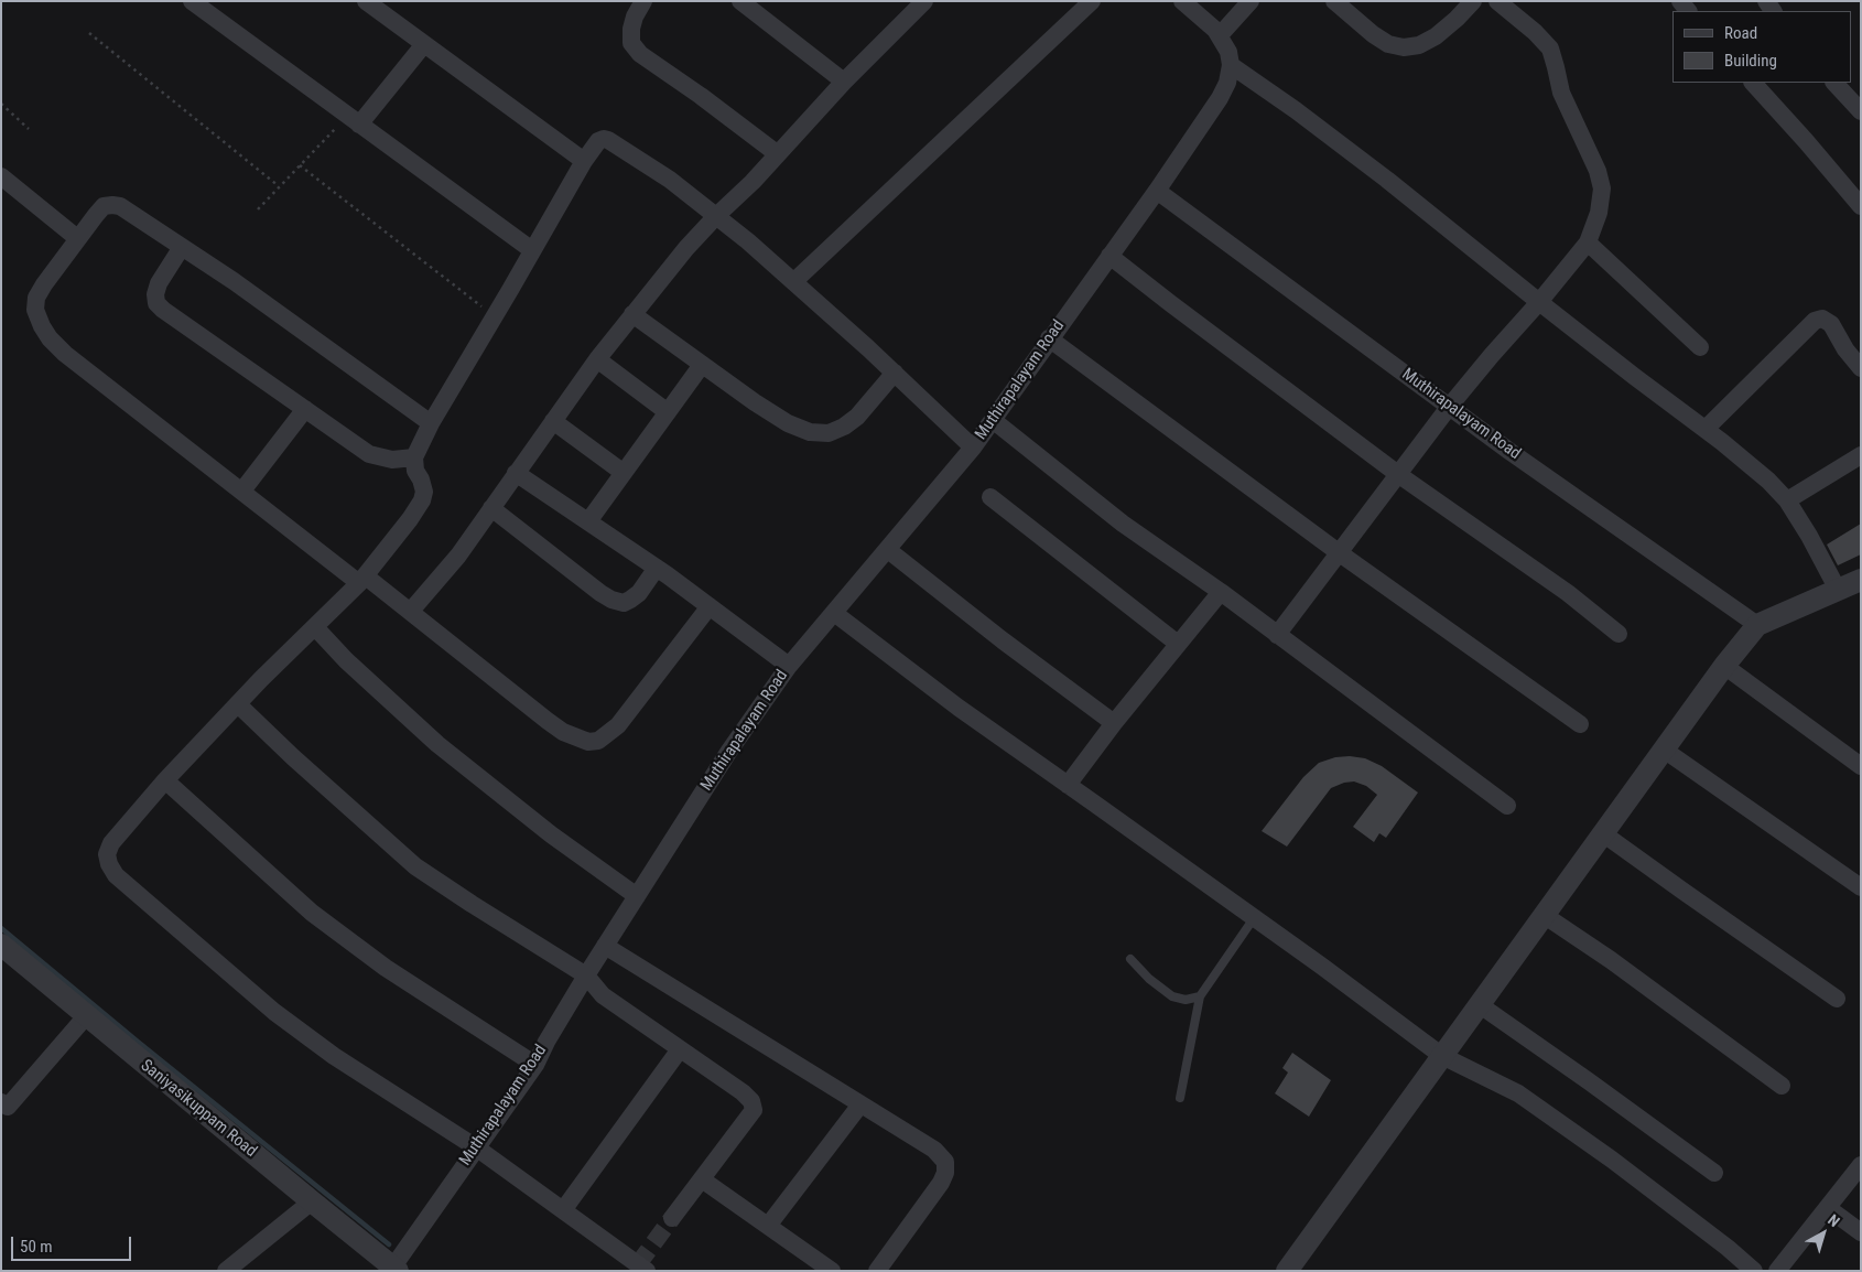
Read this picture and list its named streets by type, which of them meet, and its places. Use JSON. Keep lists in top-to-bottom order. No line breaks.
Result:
{"streets":{"street":["Muthirapalayam Road","Saniyasikuppam Road"]},"crossings":[["Muthirapalayam Road","Saniyasikuppam Road"]],"legend":["Road","Building"],"scale_bar":"50 m","north":"top right"}
